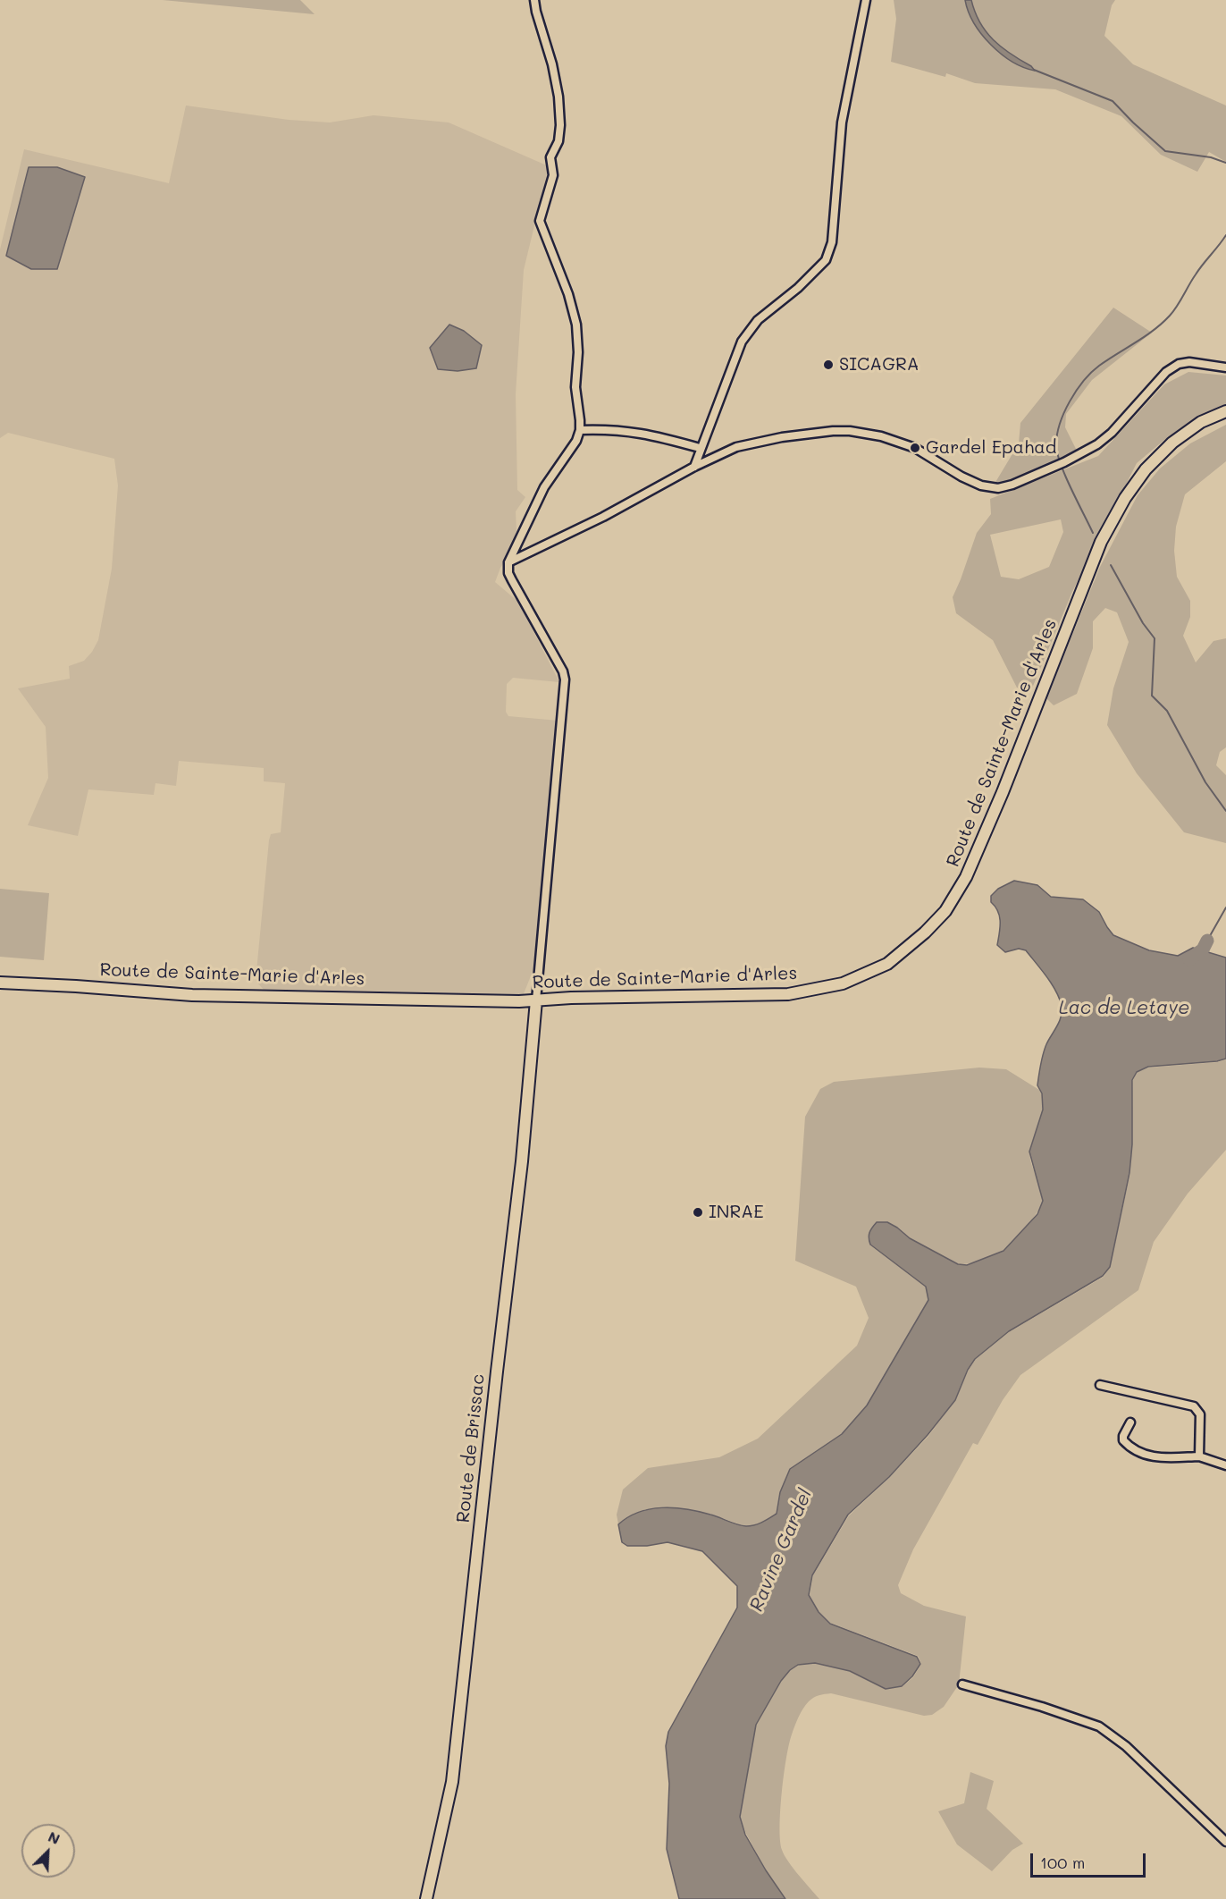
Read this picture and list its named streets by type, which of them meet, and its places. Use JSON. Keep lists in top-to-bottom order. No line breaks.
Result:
{"streets":{"main road":["Route de Sainte-Marie d'Arles","Route de Brissac"]},"crossings":[["Route de Sainte-Marie d'Arles","Route de Brissac"]],"water":["Lac de Letaye","Ravine Gardel"],"places":["SICAGRA","Gardel Epahad","INRAE"],"scale_bar":"100 m","north":"top right"}
